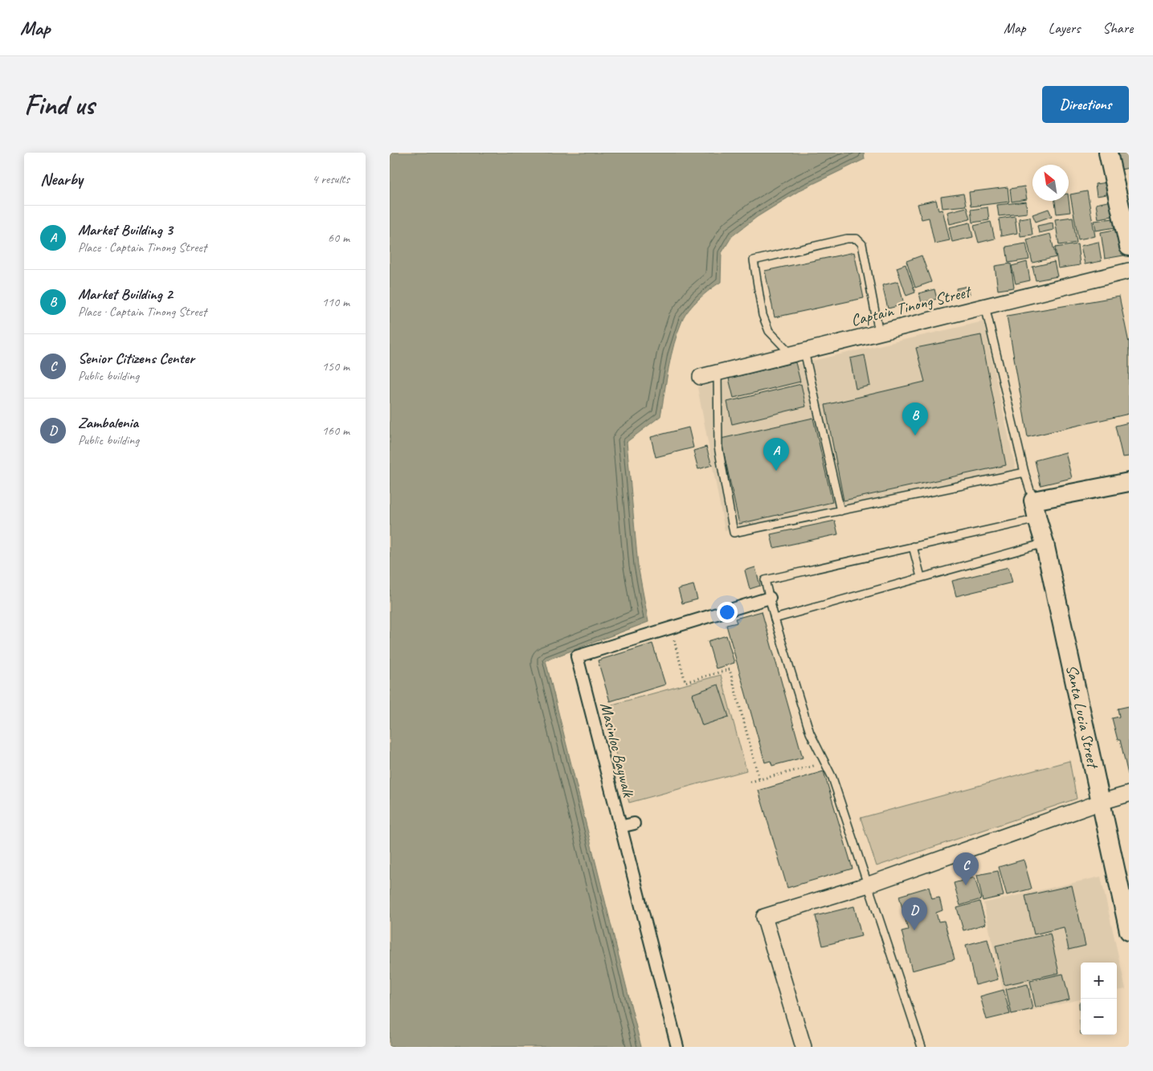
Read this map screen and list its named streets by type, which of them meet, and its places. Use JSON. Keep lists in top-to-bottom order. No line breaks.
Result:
{"streets":{"street":["Captain Tinong Street","Santa Lucia Street","Masinloc Baywalk"]},"north":"top left","page":{"header":"Map","nav":["Map","Layers","Share"],"buttons":"Directions","title":"Find us","heading":["Nearby","4 results"],"list":[{"mark":"A","name":"Market Building 3","note":"Place · Captain Tinong Street","value":"60 m"},{"mark":"B","name":"Market Building 2","note":"Place · Captain Tinong Street","value":"110 m"},{"mark":"C","name":"Senior Citizens Center","note":"Public building","value":"150 m"},{"mark":"D","name":"Zambalenia","note":"Public building","value":"160 m"}],"pins":["B","A","C","D"],"map_buttons":["+","−"]}}
